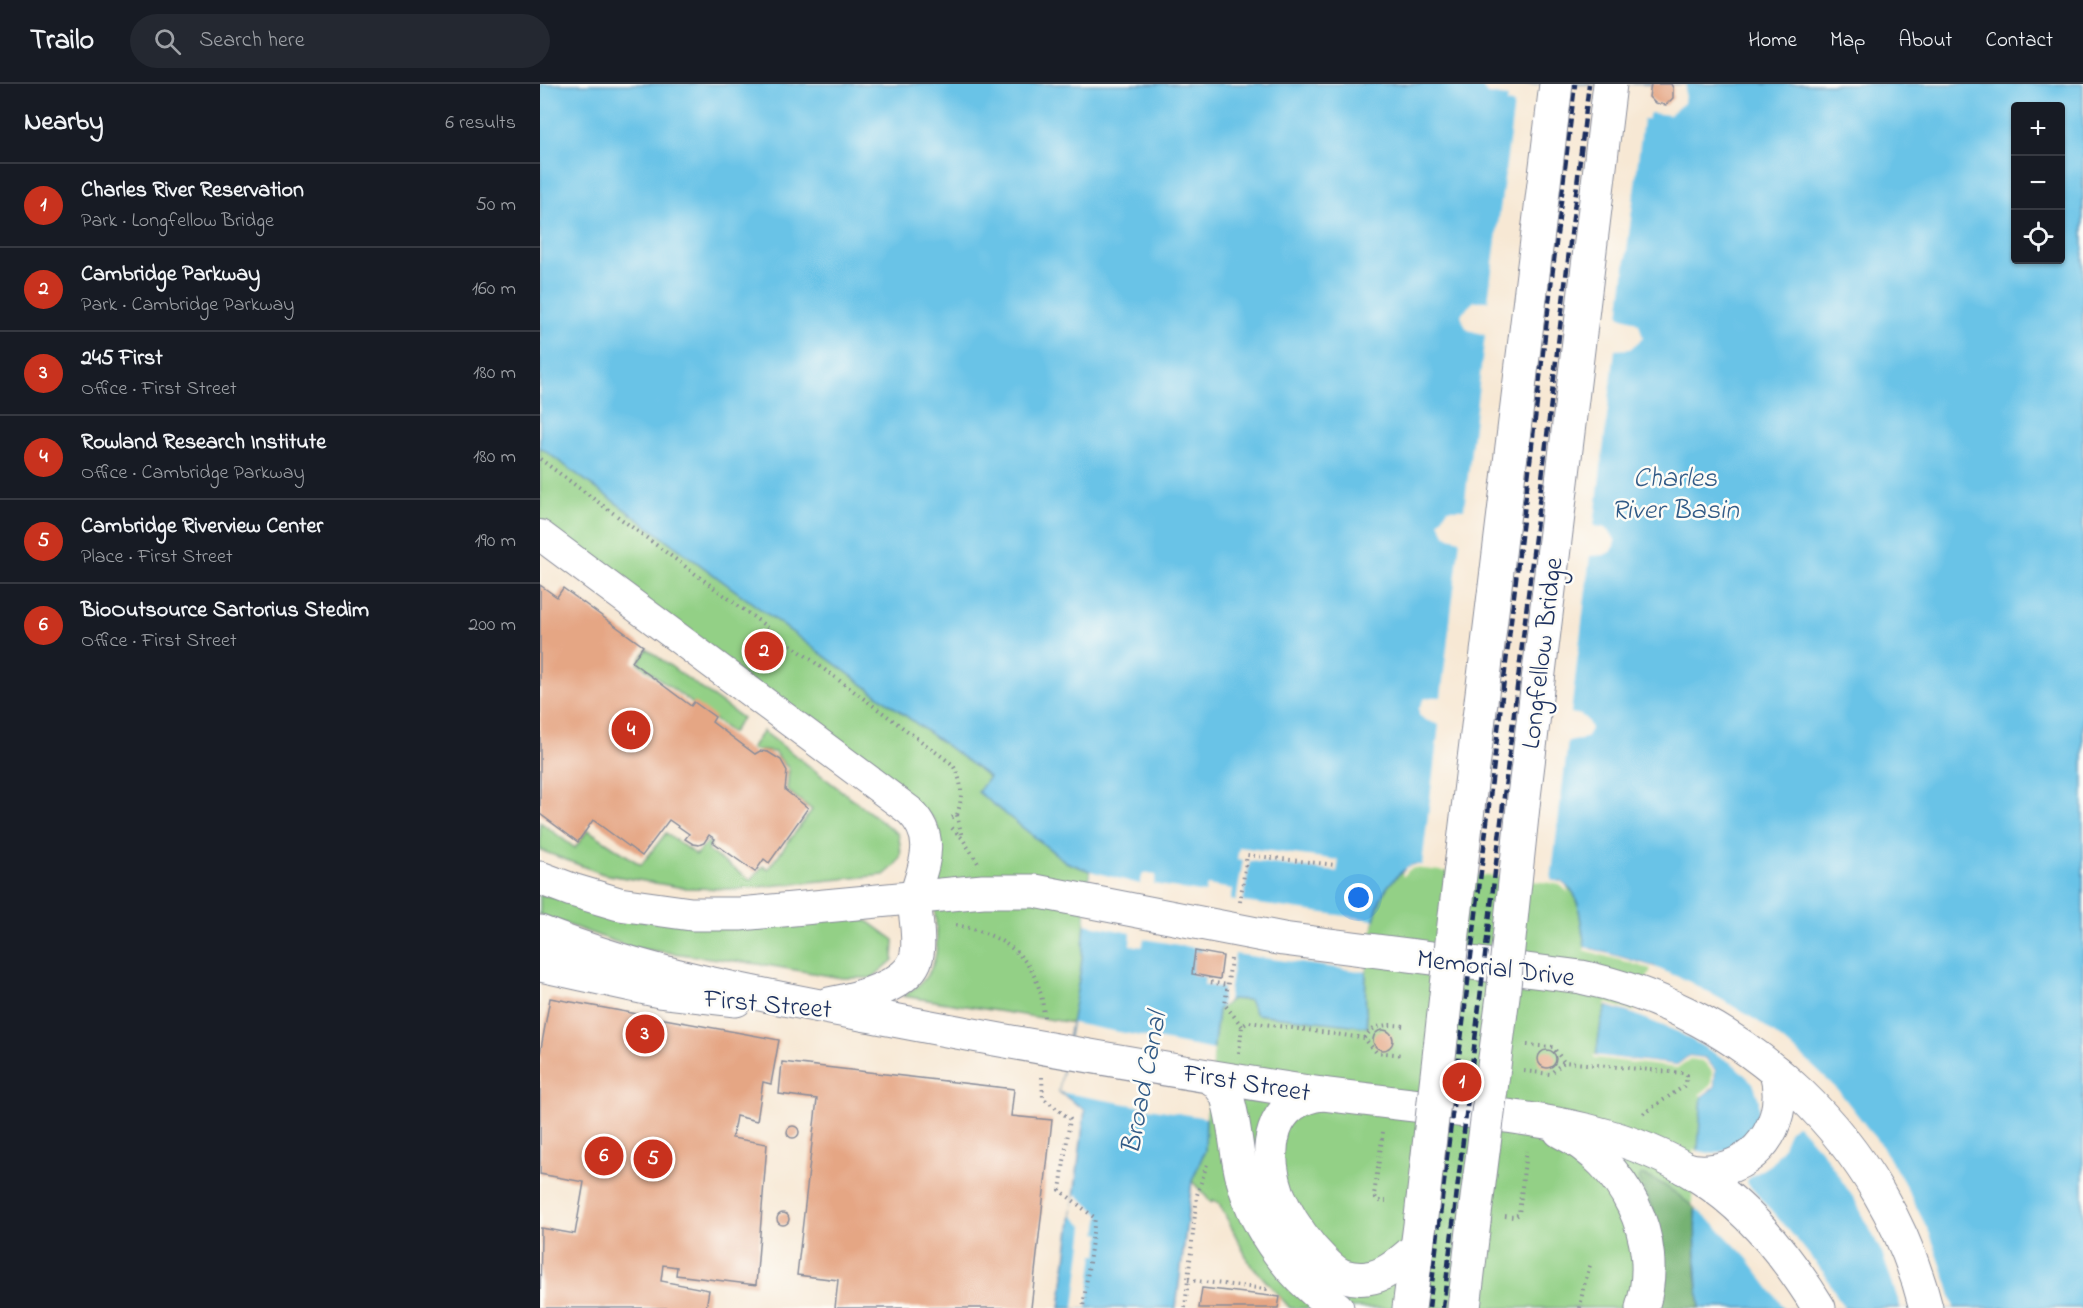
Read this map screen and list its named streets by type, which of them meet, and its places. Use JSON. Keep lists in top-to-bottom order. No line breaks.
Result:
{"streets":{"main road":["Longfellow Bridge","Memorial Drive","First Street"]},"water":["Charles River Basin","Broad Canal"],"page":{"header":"Trailo","search":"Search here","nav":["Home","Map","About","Contact"],"heading":["Nearby","6 results"],"map_buttons":["+","−"],"list":[{"mark":"1","name":"Charles River Reservation","note":"Park · Longfellow Bridge","value":"50 m"},{"mark":"2","name":"Cambridge Parkway","note":"Park · Cambridge Parkway","value":"160 m"},{"mark":"3","name":"245 First","note":"Office · First Street","value":"180 m"},{"mark":"4","name":"Rowland Research Institute","note":"Office · Cambridge Parkway","value":"180 m"},{"mark":"5","name":"Cambridge Riverview Center","note":"Place · First Street","value":"190 m"},{"mark":"6","name":"BioOutsource Sartorius Stedim","note":"Office · First Street","value":"200 m"}],"pins":["2","4","3","1","6","5"]}}
